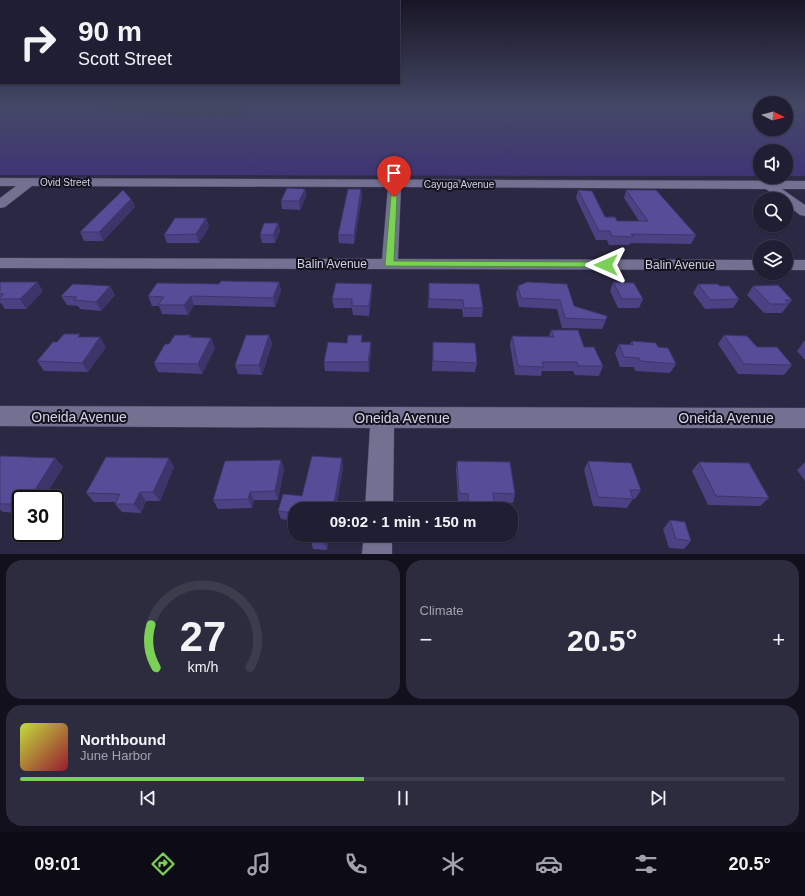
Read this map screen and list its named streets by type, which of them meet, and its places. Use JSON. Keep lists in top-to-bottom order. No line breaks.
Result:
{"streets":{"street":["Ovid Street","Cayuga Avenue","Balin Avenue","Oneida Avenue"]},"crossings":[["Ovid Street","Cayuga Avenue"]],"north":"right","page":{"turn":["90 m","Scott Street"],"limit":"30","trip":"09:02 · 1 min · 150 m","tile":"Climate","heat":["−","20.5°","+"],"song":["Northbound","June Harbor"],"tabs":["09:01","20.5°"],"gauge":["27","km/h"]}}
